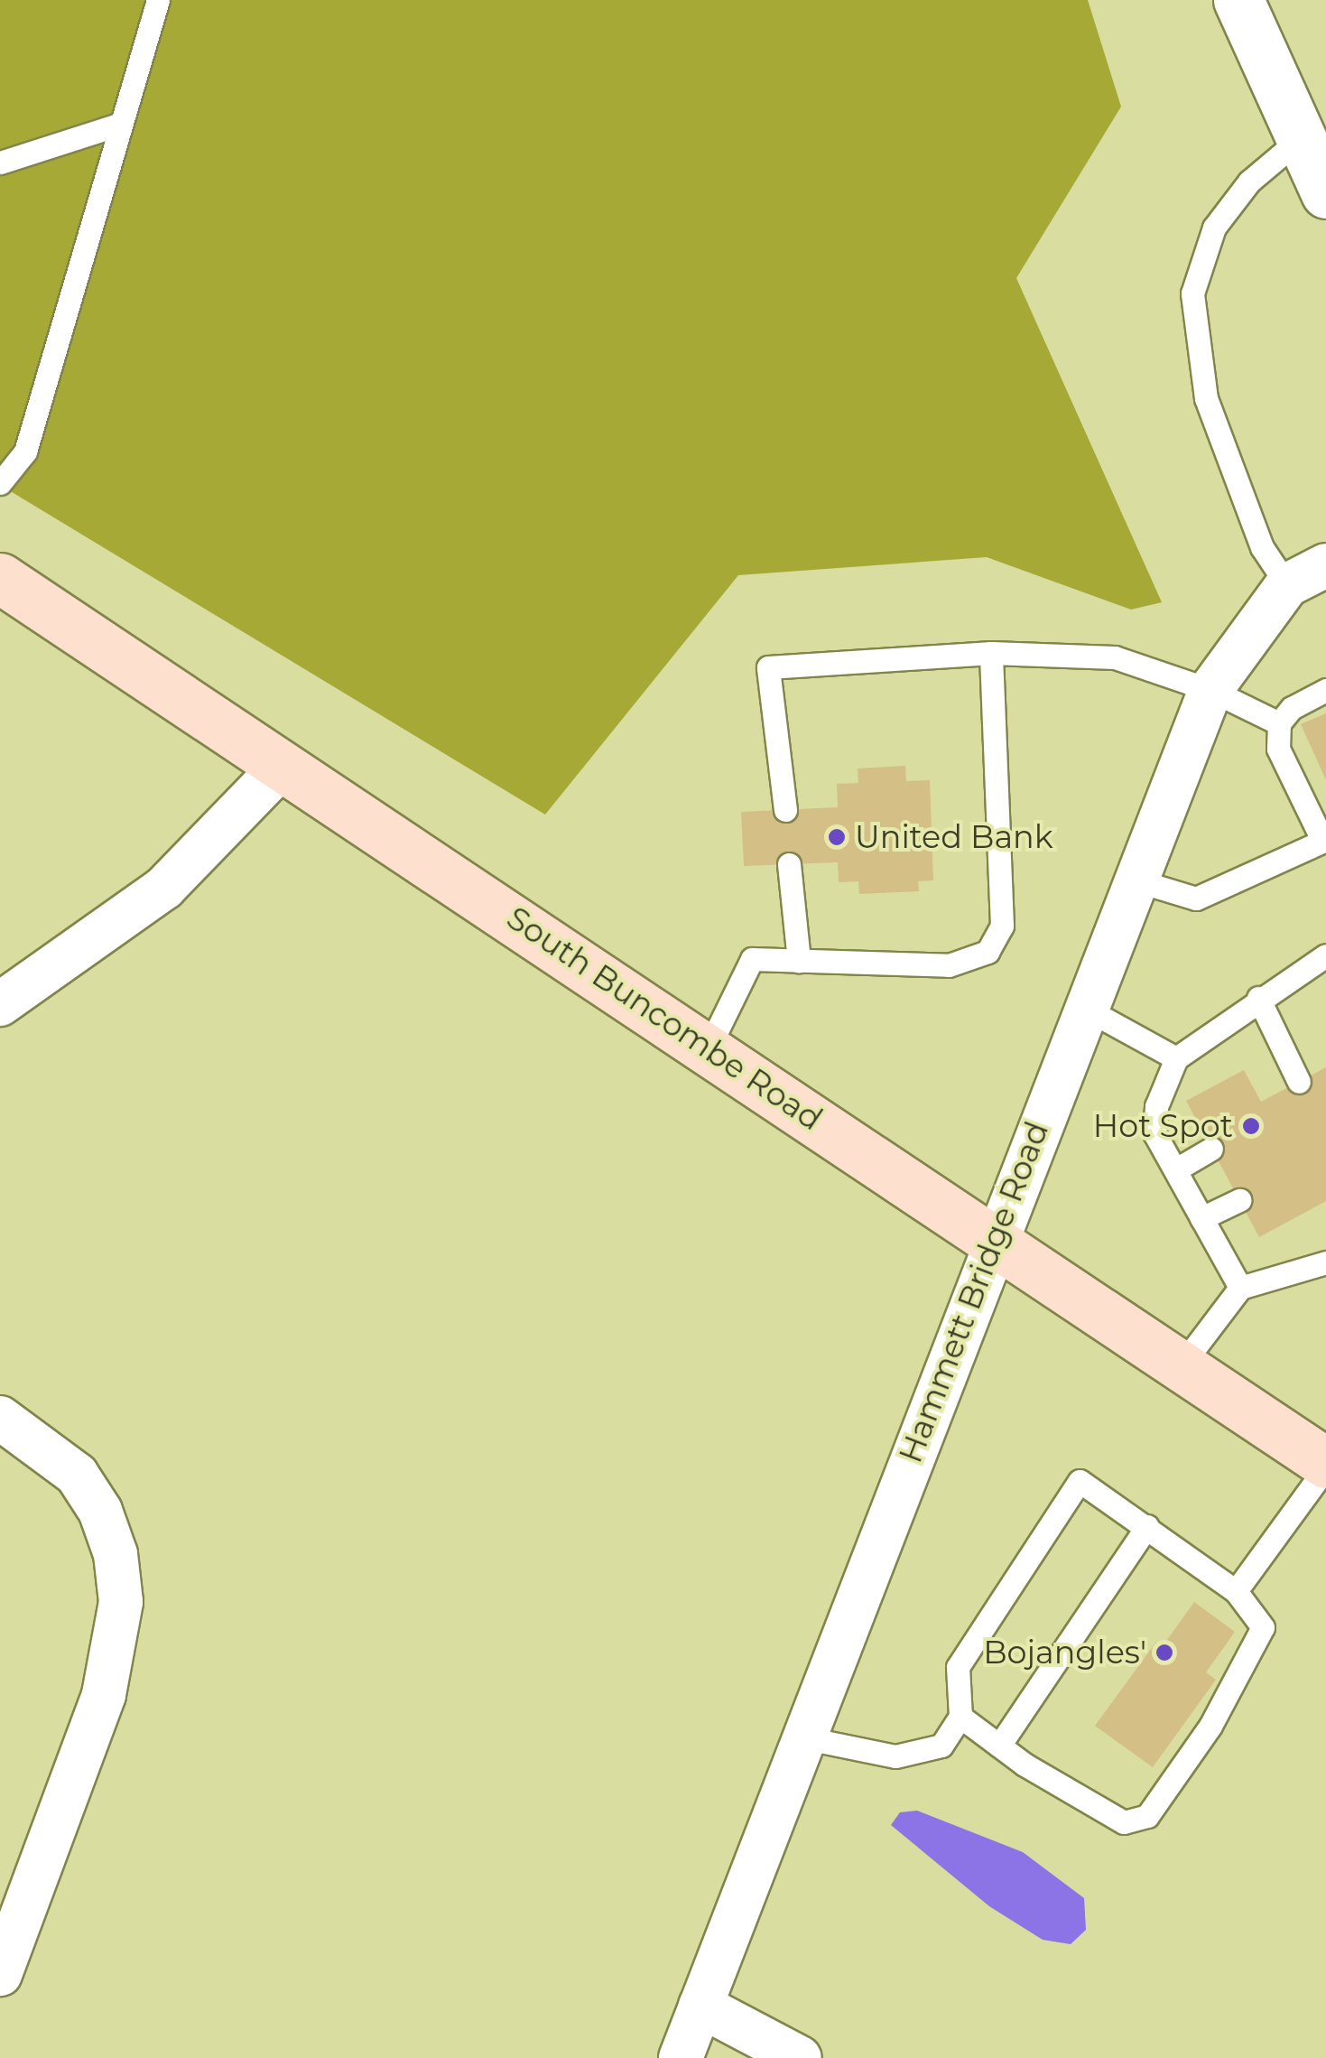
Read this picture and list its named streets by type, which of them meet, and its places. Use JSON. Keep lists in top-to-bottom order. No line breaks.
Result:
{"streets":{"main road":["South Buncombe Road"],"street":["Hammett Bridge Road"]},"crossings":[["South Buncombe Road","Hammett Bridge Road"]],"places":["United Bank","Hot Spot","Bojangles'"]}
